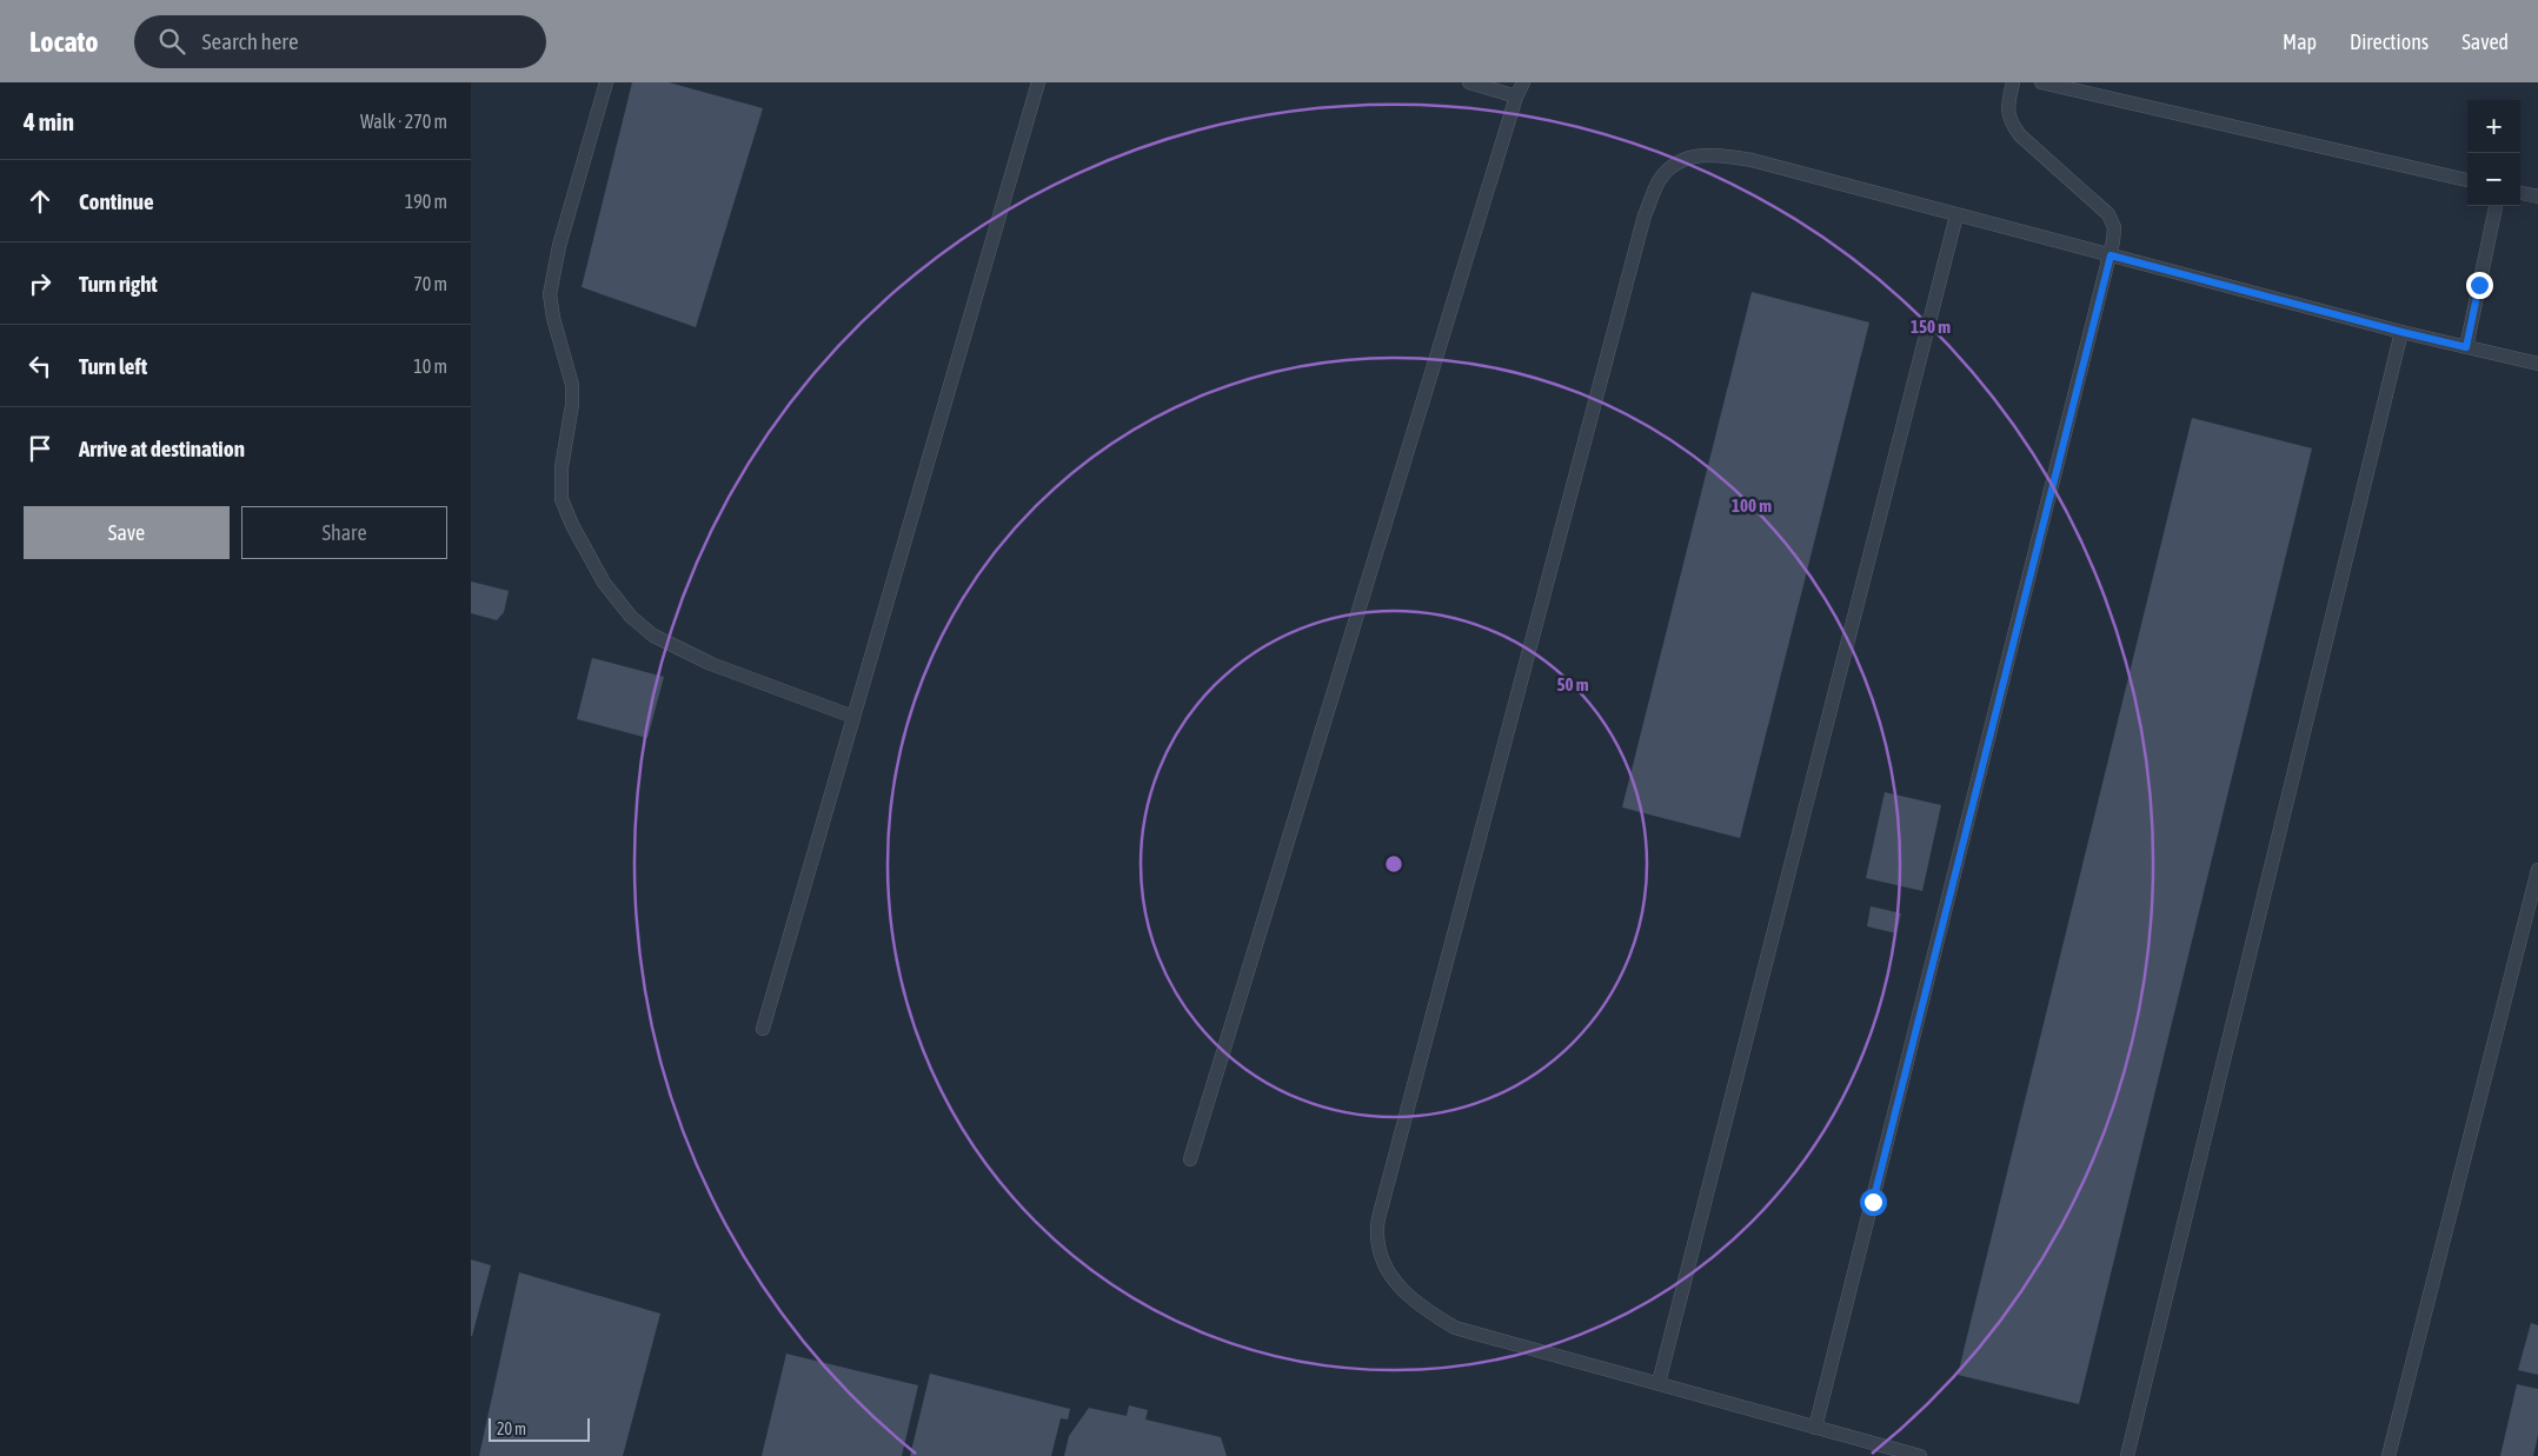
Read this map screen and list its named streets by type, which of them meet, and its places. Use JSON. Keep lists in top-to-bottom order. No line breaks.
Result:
{"scale_bar":"20 m","page":{"header":"Locato","search":"Search here","nav":["Map","Directions","Saved"],"heading":["4 min","Walk · 270 m"],"map_buttons":["+","−"],"list":[["Continue","190 m"],["Turn right","70 m"],["Turn left","10 m"],"Arrive at destination"],"buttons":["Save","Share"],"scale":"20 m"},"rings":["150 m","100 m","50 m"]}
